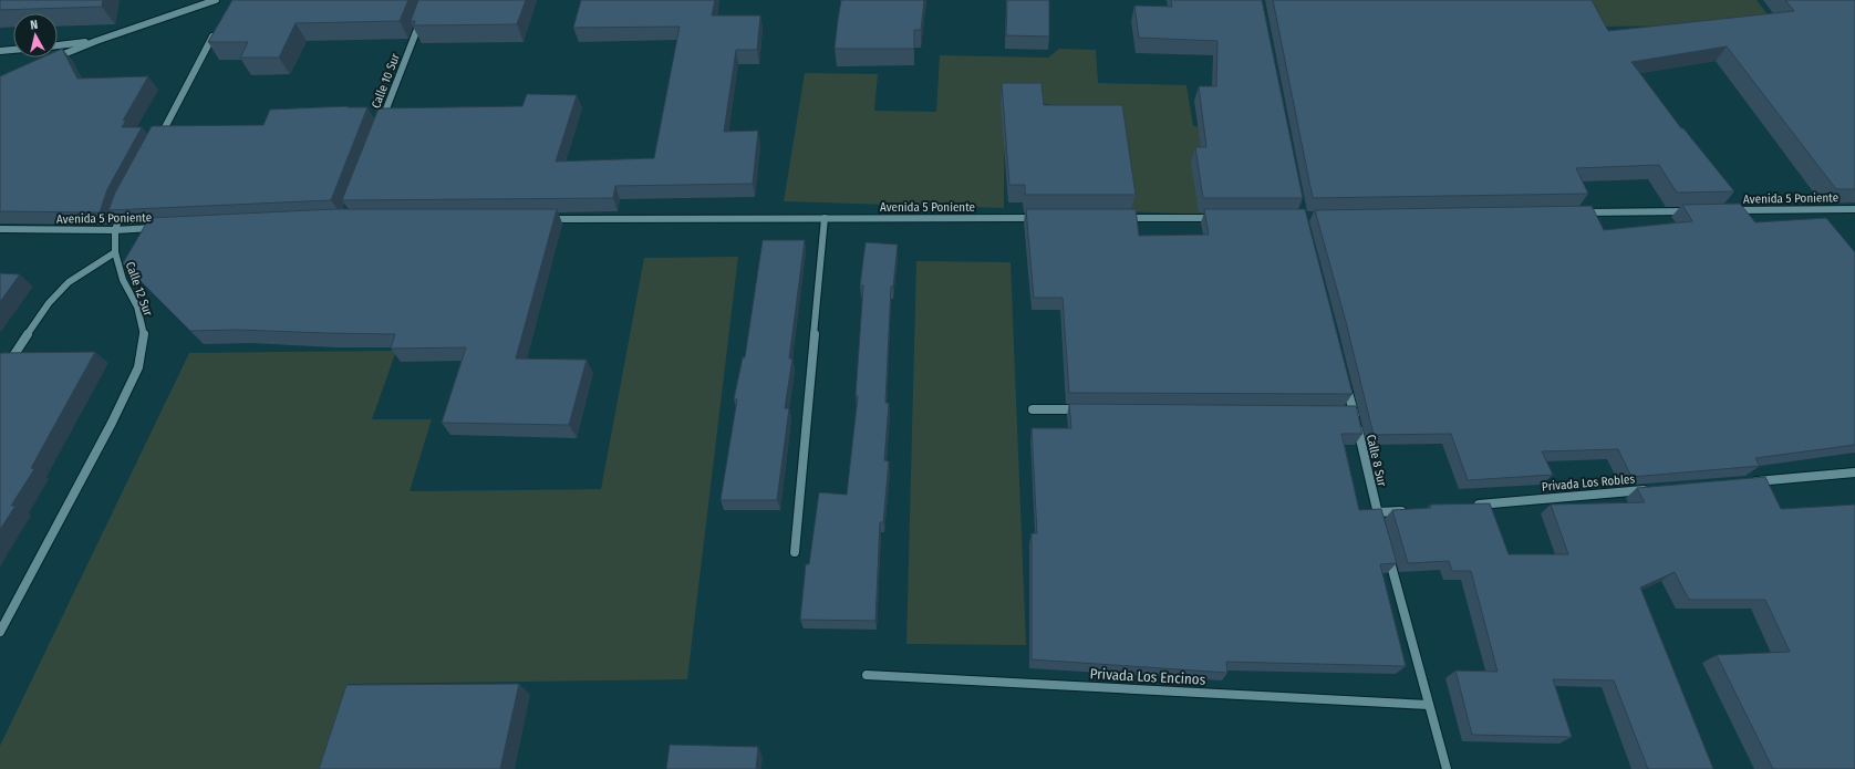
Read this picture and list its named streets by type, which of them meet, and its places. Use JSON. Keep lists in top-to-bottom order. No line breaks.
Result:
{"streets":{"street":["Calle 10 Sur","Avenida 5 Poniente","Calle 12 Sur","Calle 8 Sur","Privada Los Robles","Privada Los Encinos"]},"crossings":[["Avenida 5 Poniente","Calle 12 Sur"]],"north":"top"}
